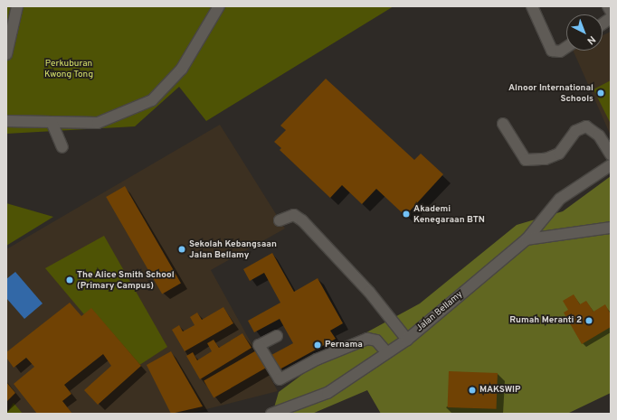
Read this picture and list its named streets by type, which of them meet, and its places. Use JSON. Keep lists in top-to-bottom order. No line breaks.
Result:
{"streets":{"street":["Jalan Bellamy"]},"parks":["Perkuburan Kwong Tong"],"places":["Alnoor International Schools","Akademi Kenegaraan BTN","Sekolah Kebangsaan Jalan Bellamy","The Alice Smith School (Primary Campus)","Rumah Meranti 2","Pernama","MAKSWIP"],"north":"bottom right"}
